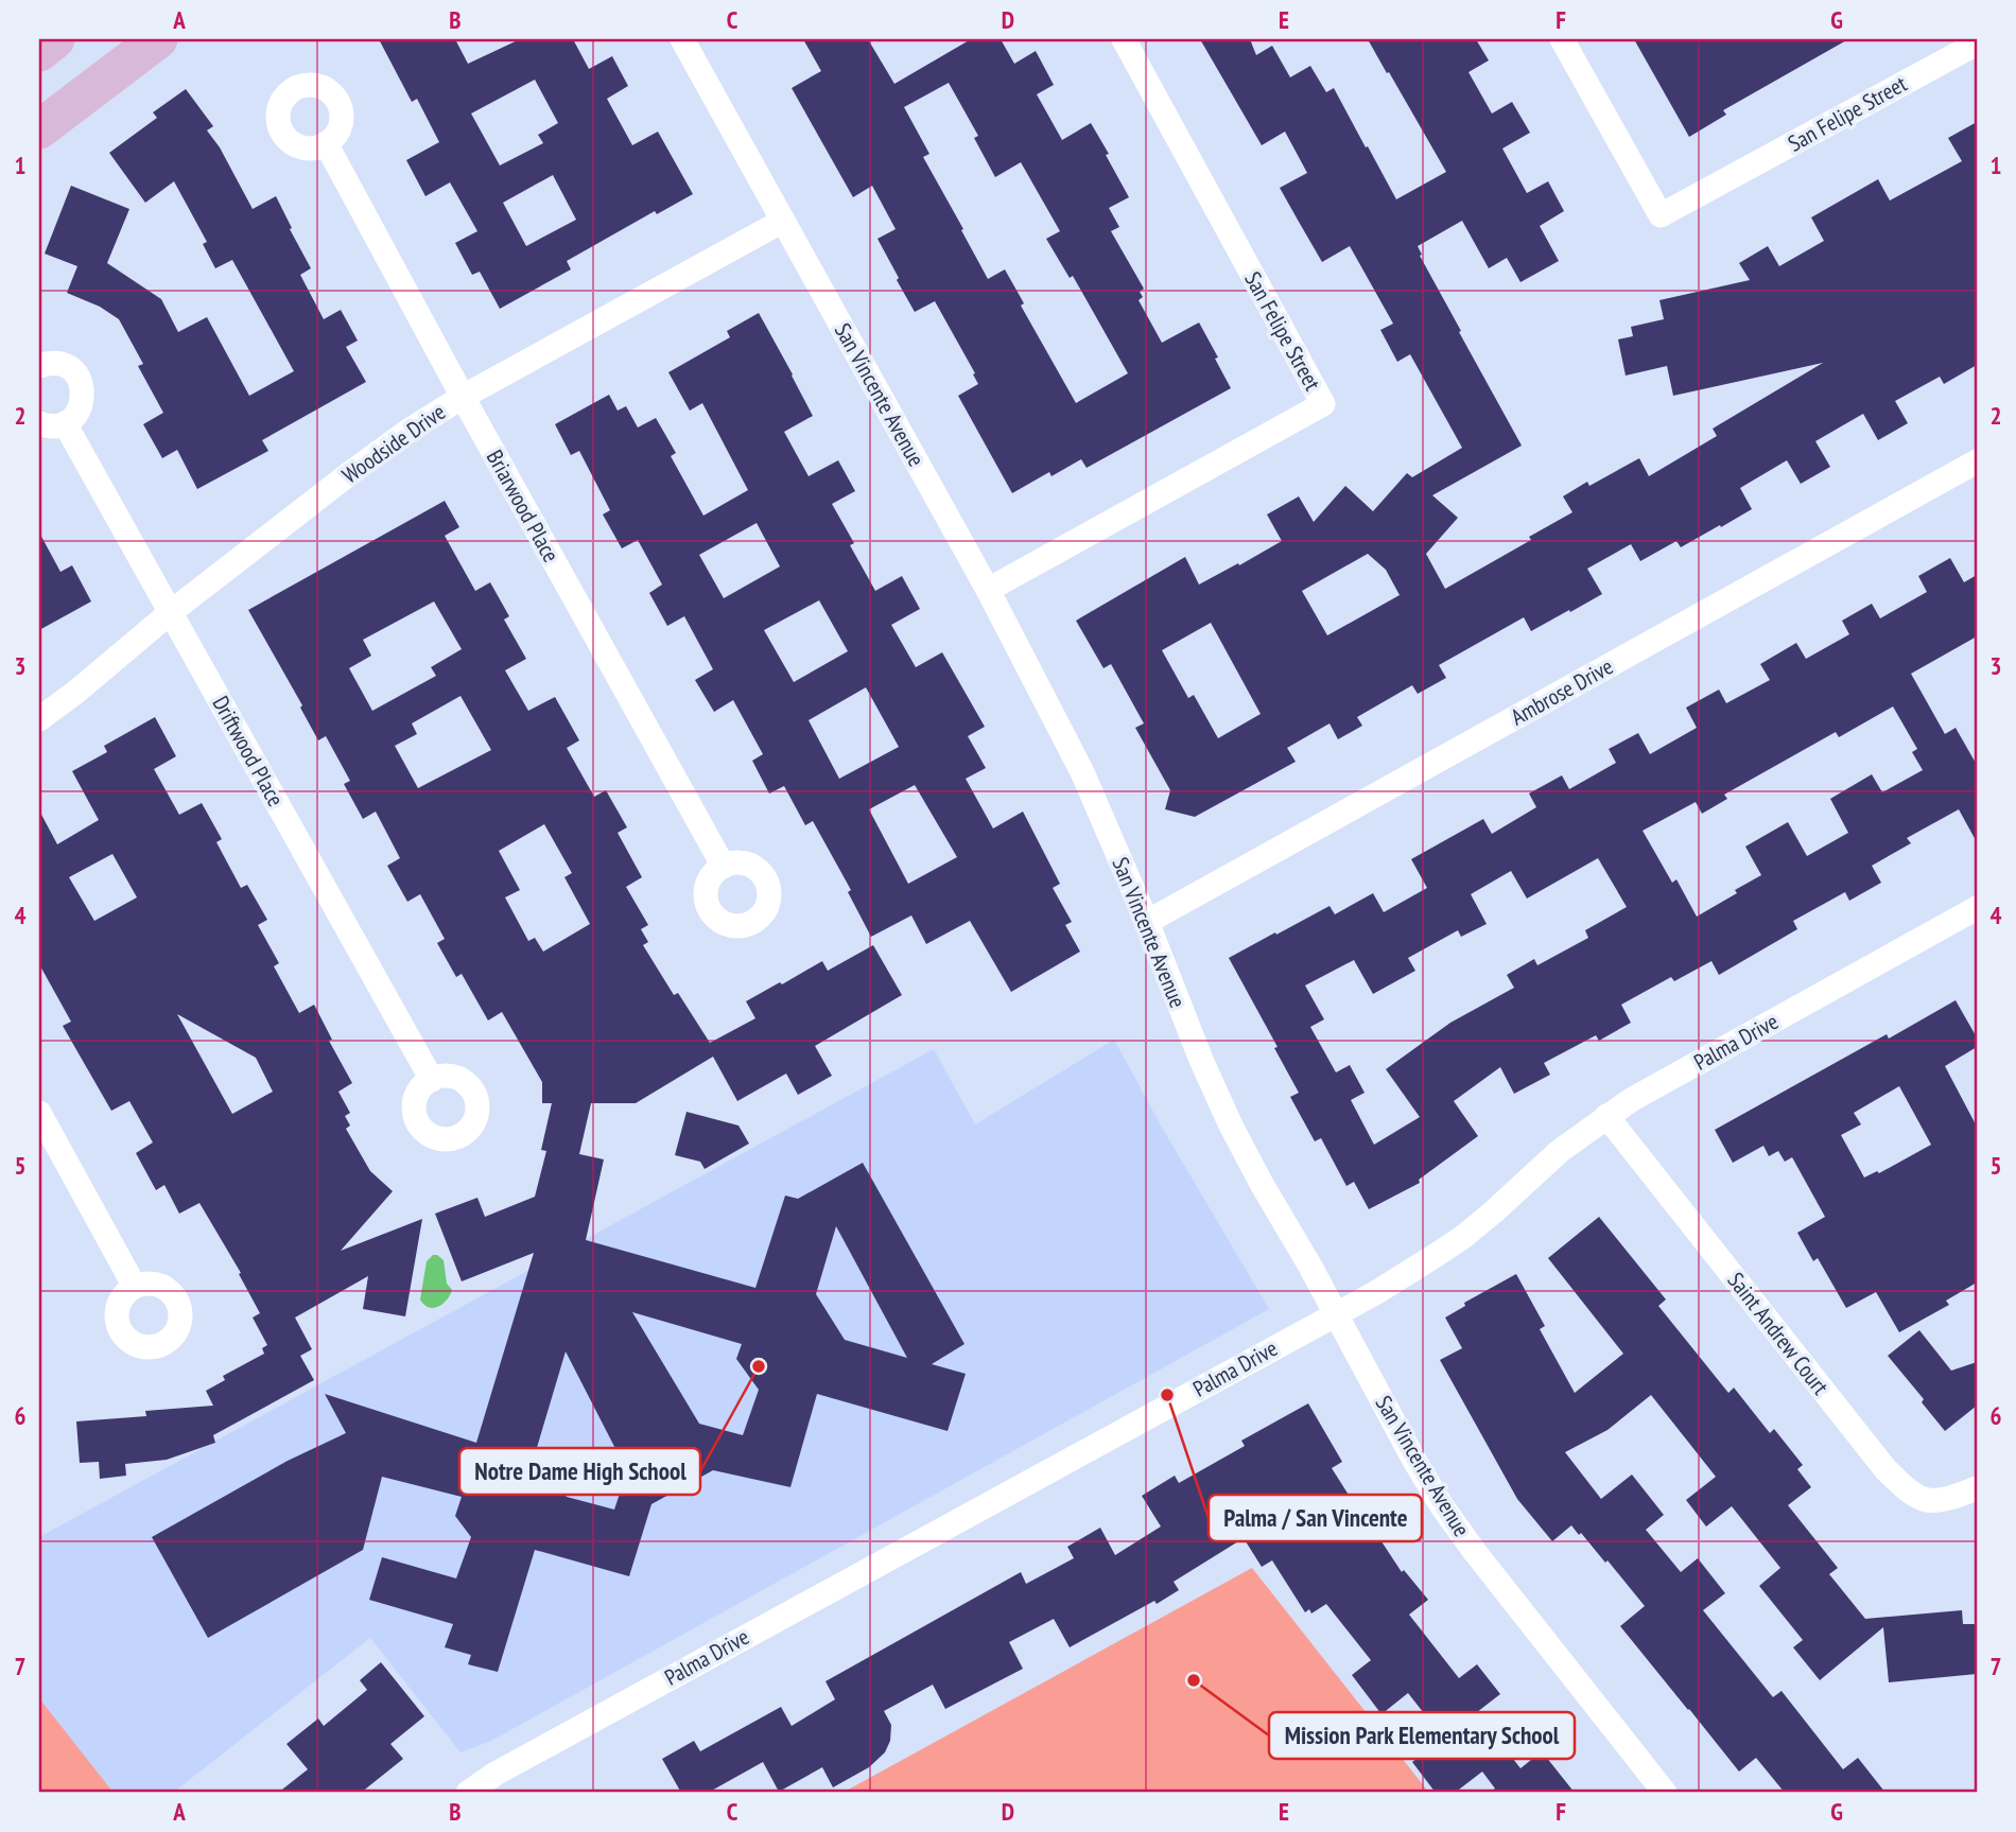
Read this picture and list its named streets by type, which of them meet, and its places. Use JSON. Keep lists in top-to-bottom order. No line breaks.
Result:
{"streets":{"street":["San Felipe Street","San Vincente Avenue","Woodside Drive","Briarwood Place","Ambrose Drive","Driftwood Place","Palma Drive","Saint Andrew Court"]},"crossings":[["San Felipe Street","San Vincente Avenue"],["San Vincente Avenue","Woodside Drive"],["San Vincente Avenue","Ambrose Drive"],["San Vincente Avenue","Palma Drive"],["Woodside Drive","Briarwood Place"],["Woodside Drive","Driftwood Place"],["Palma Drive","Saint Andrew Court"]],"places":["Notre Dame High School","Palma / San Vincente","Mission Park Elementary School"],"grid":{"columns":["A","B","C","D","E","F","G"],"rows":["1","2","3","4","5","6","7"]}}
